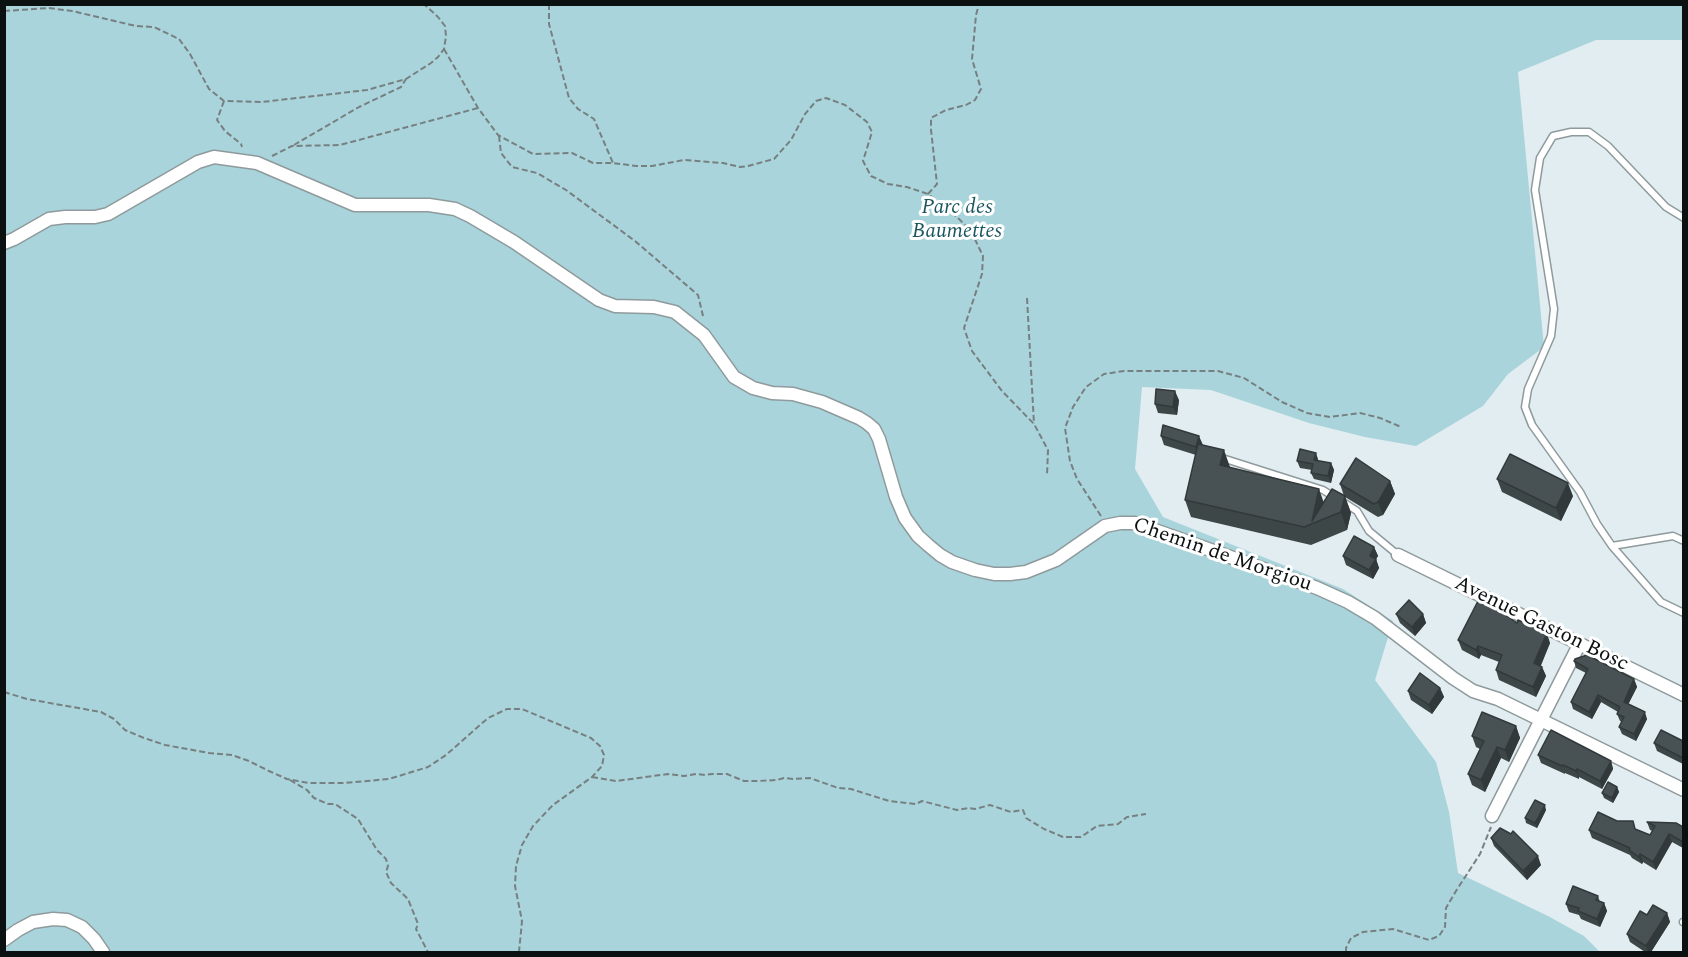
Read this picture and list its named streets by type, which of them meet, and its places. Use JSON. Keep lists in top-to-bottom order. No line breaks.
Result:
{"streets":{"street":["Chemin de Morgiou","Avenue Gaston Bosc"]},"parks":["Parc des Baumettes"]}
